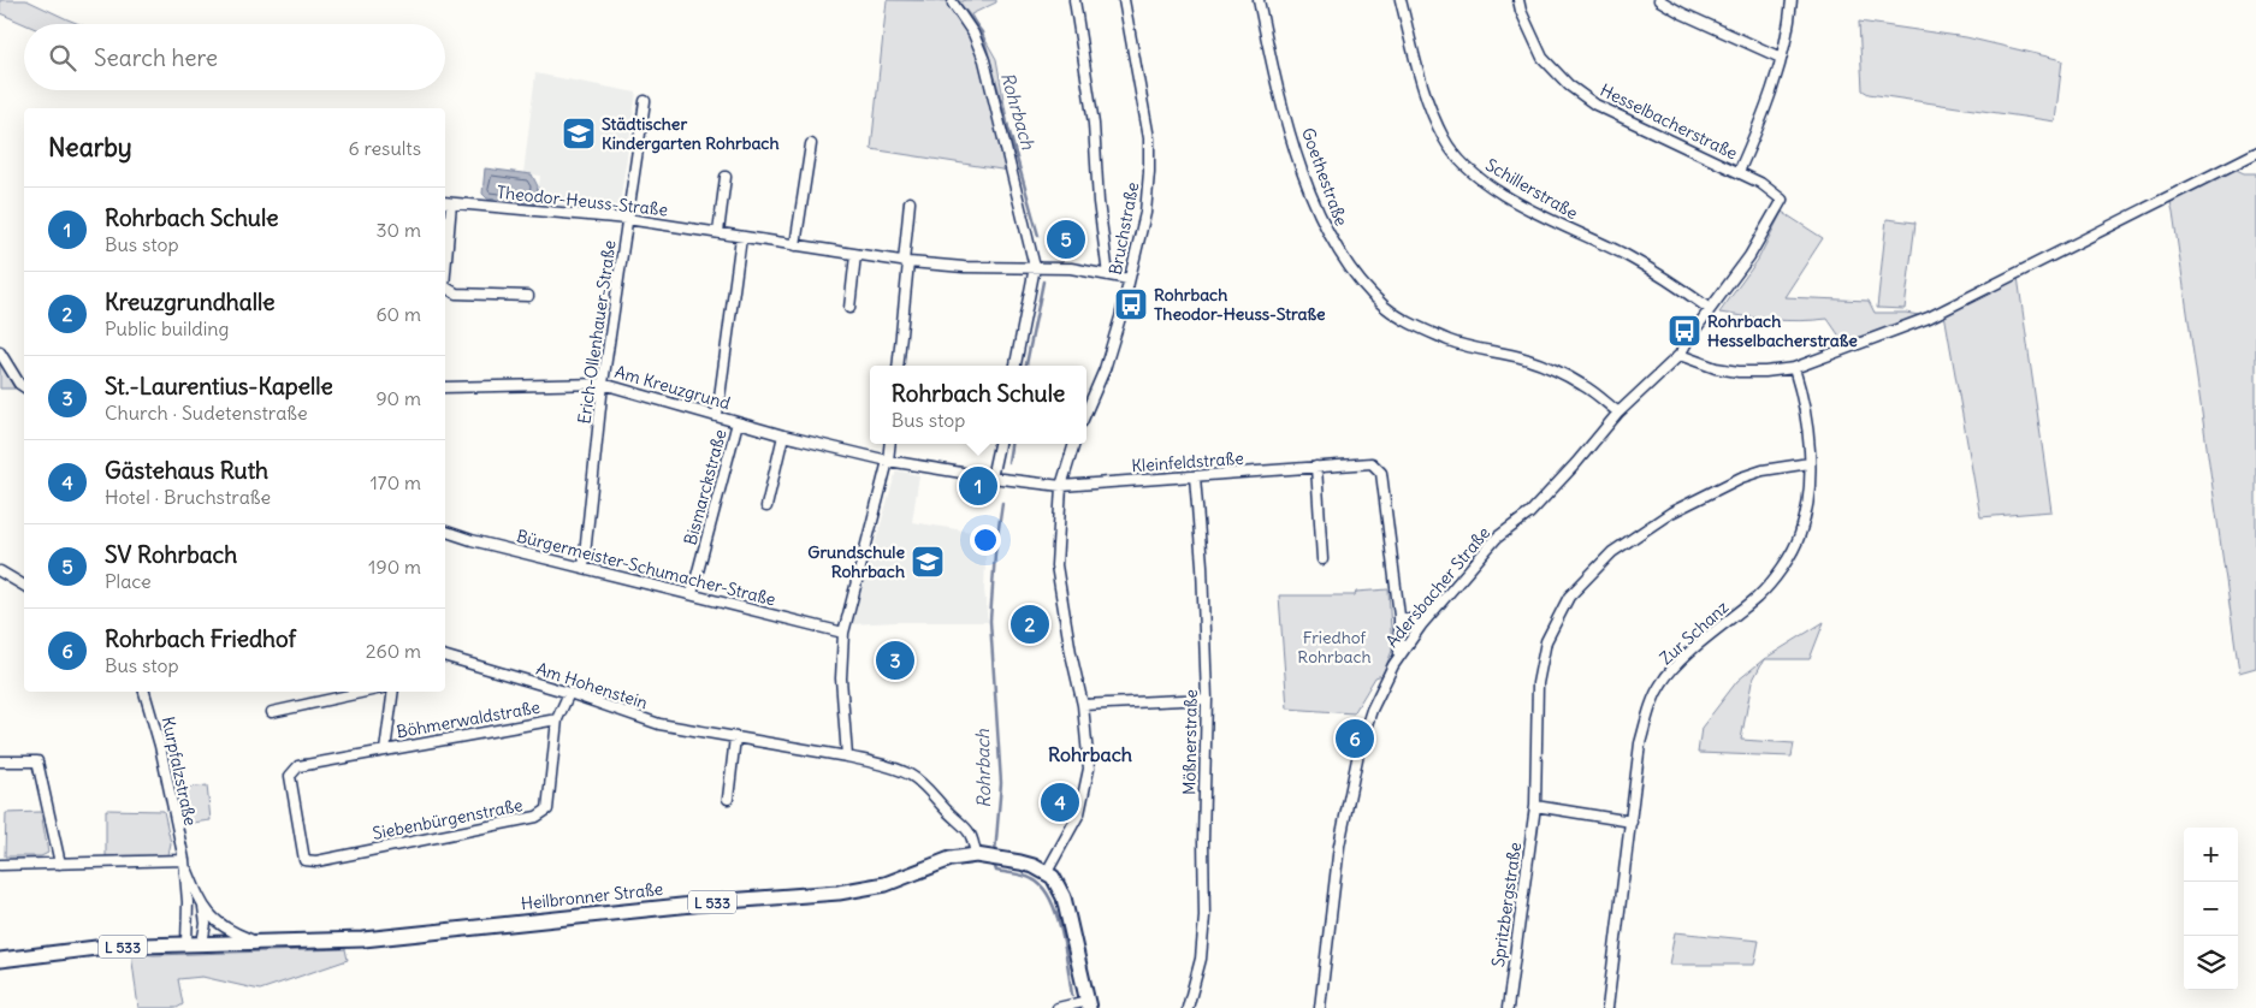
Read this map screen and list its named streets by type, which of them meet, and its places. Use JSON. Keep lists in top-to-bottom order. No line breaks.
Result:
{"streets":{"main road":["Heilbronner Straße","L 533"],"street":["Hesselbacherstraße","Goethestraße","Schillerstraße","Theodor-Heuss-Straße","Bruchstraße","Erich-Ollenhauer-Straße","Am Kreuzgrund","Kleinfeldstraße","Bismarckstraße","Bürgermeister-Schumacher-Straße","Adersbacher Straße","Zur Schanz","Am Hohenstein","Böhmerwaldstraße","Mößnerstraße","Kurpfalzstraße","Siebenbürgenstraße","Spritzbergstraße"]},"crossings":[["Hesselbacherstraße","Adersbacher Straße"],["Goethestraße","Adersbacher Straße"],["Schillerstraße","Adersbacher Straße"],["Theodor-Heuss-Straße","Bruchstraße"],["Theodor-Heuss-Straße","Erich-Ollenhauer-Straße"],["Erich-Ollenhauer-Straße","Am Kreuzgrund"],["Erich-Ollenhauer-Straße","Bürgermeister-Schumacher-Straße"],["Am Kreuzgrund","Kleinfeldstraße"],["Am Kreuzgrund","Bismarckstraße"],["Kleinfeldstraße","Adersbacher Straße"],["Kleinfeldstraße","Mößnerstraße"],["Bismarckstraße","Bürgermeister-Schumacher-Straße"],["Zur Schanz","Spritzbergstraße"],["Am Hohenstein","Siebenbürgenstraße"],["Am Hohenstein","Heilbronner Straße"],["Böhmerwaldstraße","Siebenbürgenstraße"],["Kurpfalzstraße","Heilbronner Straße"],["Kurpfalzstraße","L 533"],["Heilbronner Straße","L 533"]],"districts":["Rohrbach"],"water":["Rohrbach"],"parks":["Friedhof Rohrbach"],"places":{"school or university":["Städtischer Kindergarten Rohrbach","Grundschule Rohrbach"],"bus stop":["Rohrbach Theodor-Heuss-Straße","Rohrbach Hesselbacherstraße"]},"page":{"search":"Search here","heading":["Nearby","6 results"],"list":[{"mark":"1","name":"Rohrbach Schule","note":"Bus stop","value":"30 m"},{"mark":"2","name":"Kreuzgrundhalle","note":"Public building","value":"60 m"},{"mark":"3","name":"St.-Laurentius-Kapelle","note":"Church · Sudetenstraße","value":"90 m"},{"mark":"4","name":"Gästehaus Ruth","note":"Hotel · Bruchstraße","value":"170 m"},{"mark":"5","name":"SV Rohrbach","note":"Place","value":"190 m"},{"mark":"6","name":"Rohrbach Friedhof","note":"Bus stop","value":"260 m"}],"pins":["5","1","2","3","6","4"],"popup":["Rohrbach Schule","Bus stop"],"map_buttons":["+","−"]}}
